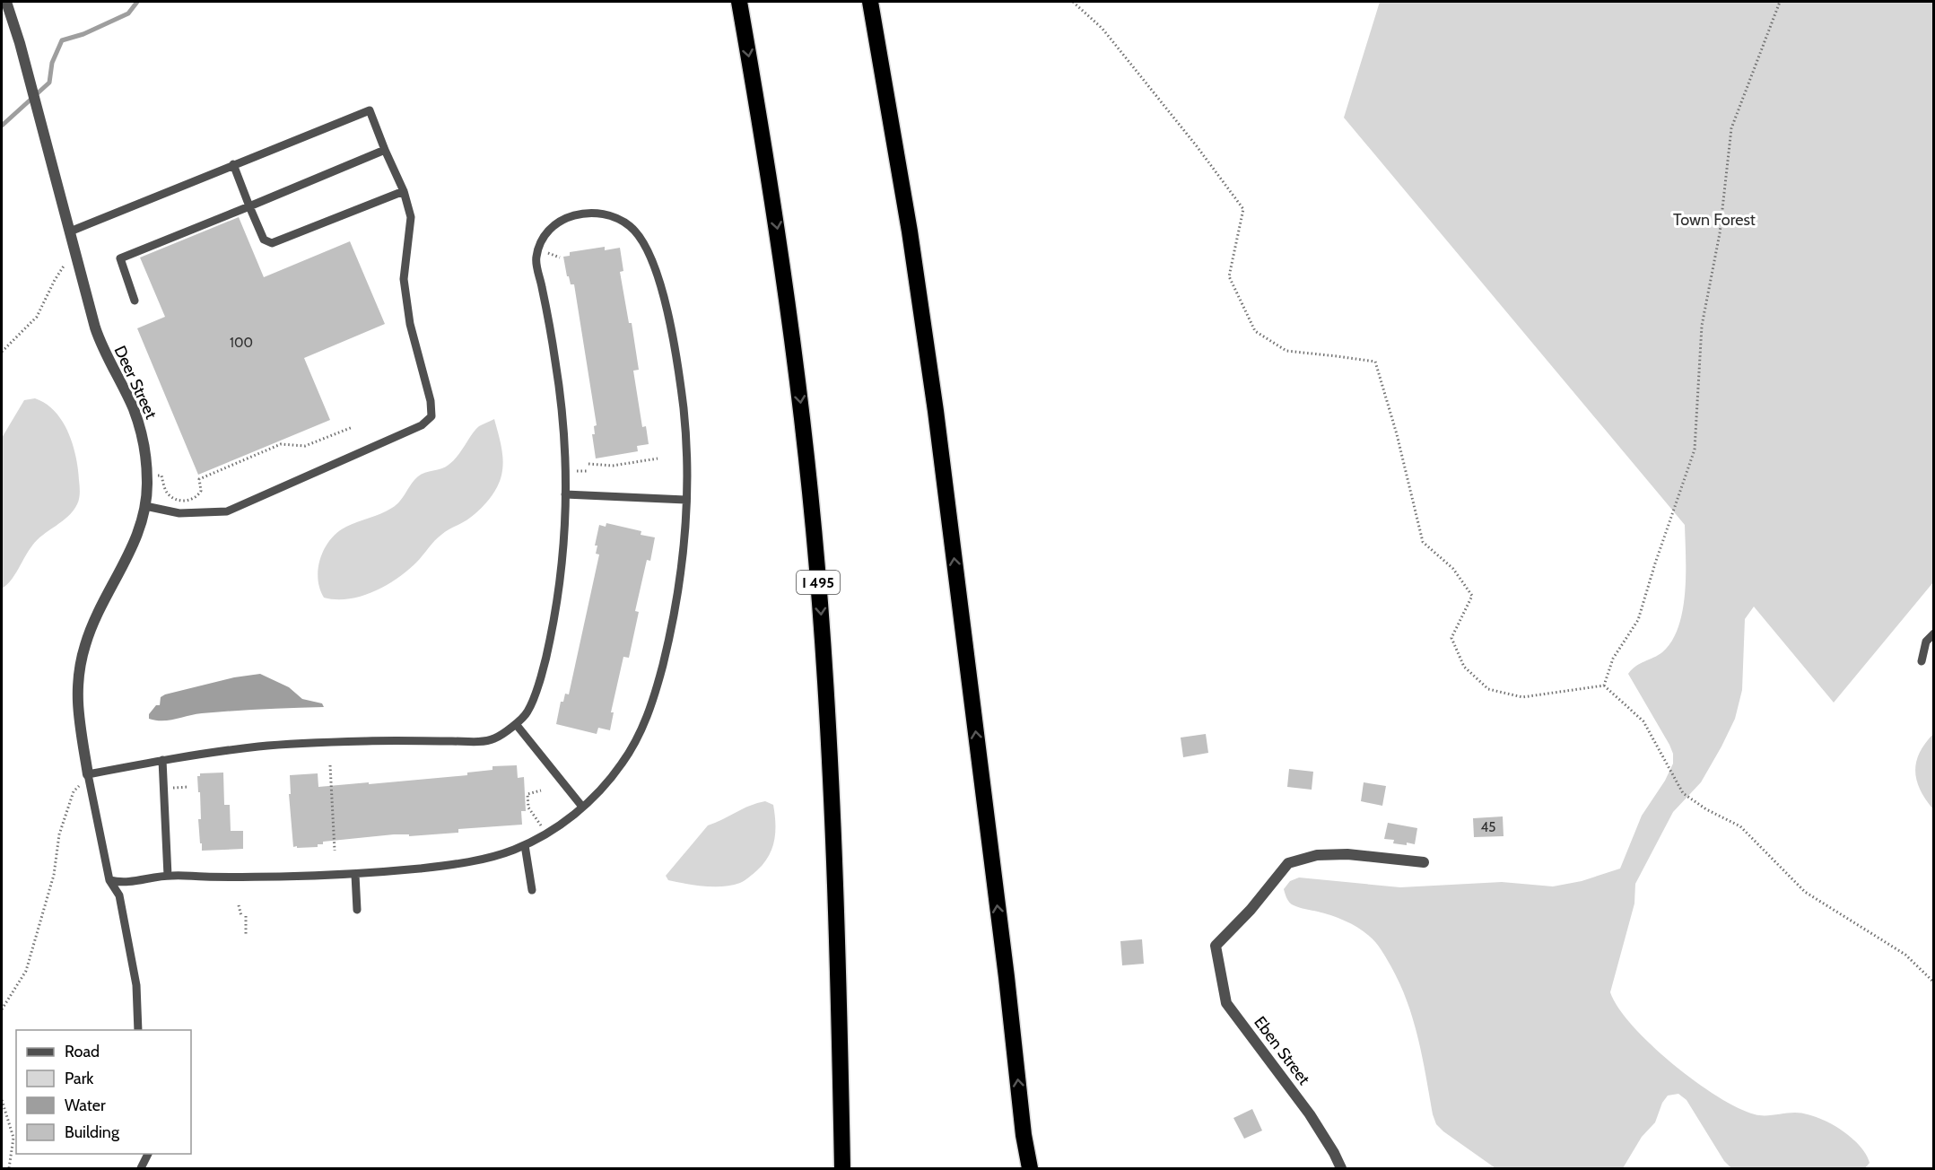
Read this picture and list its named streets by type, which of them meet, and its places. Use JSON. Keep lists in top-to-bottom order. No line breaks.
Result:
{"streets":{"highway":["I 495"],"street":["Deer Street","Eben Street"]},"parks":["Town Forest"],"house_numbers":["100","45"],"legend":["Road","Park","Water","Building"]}
